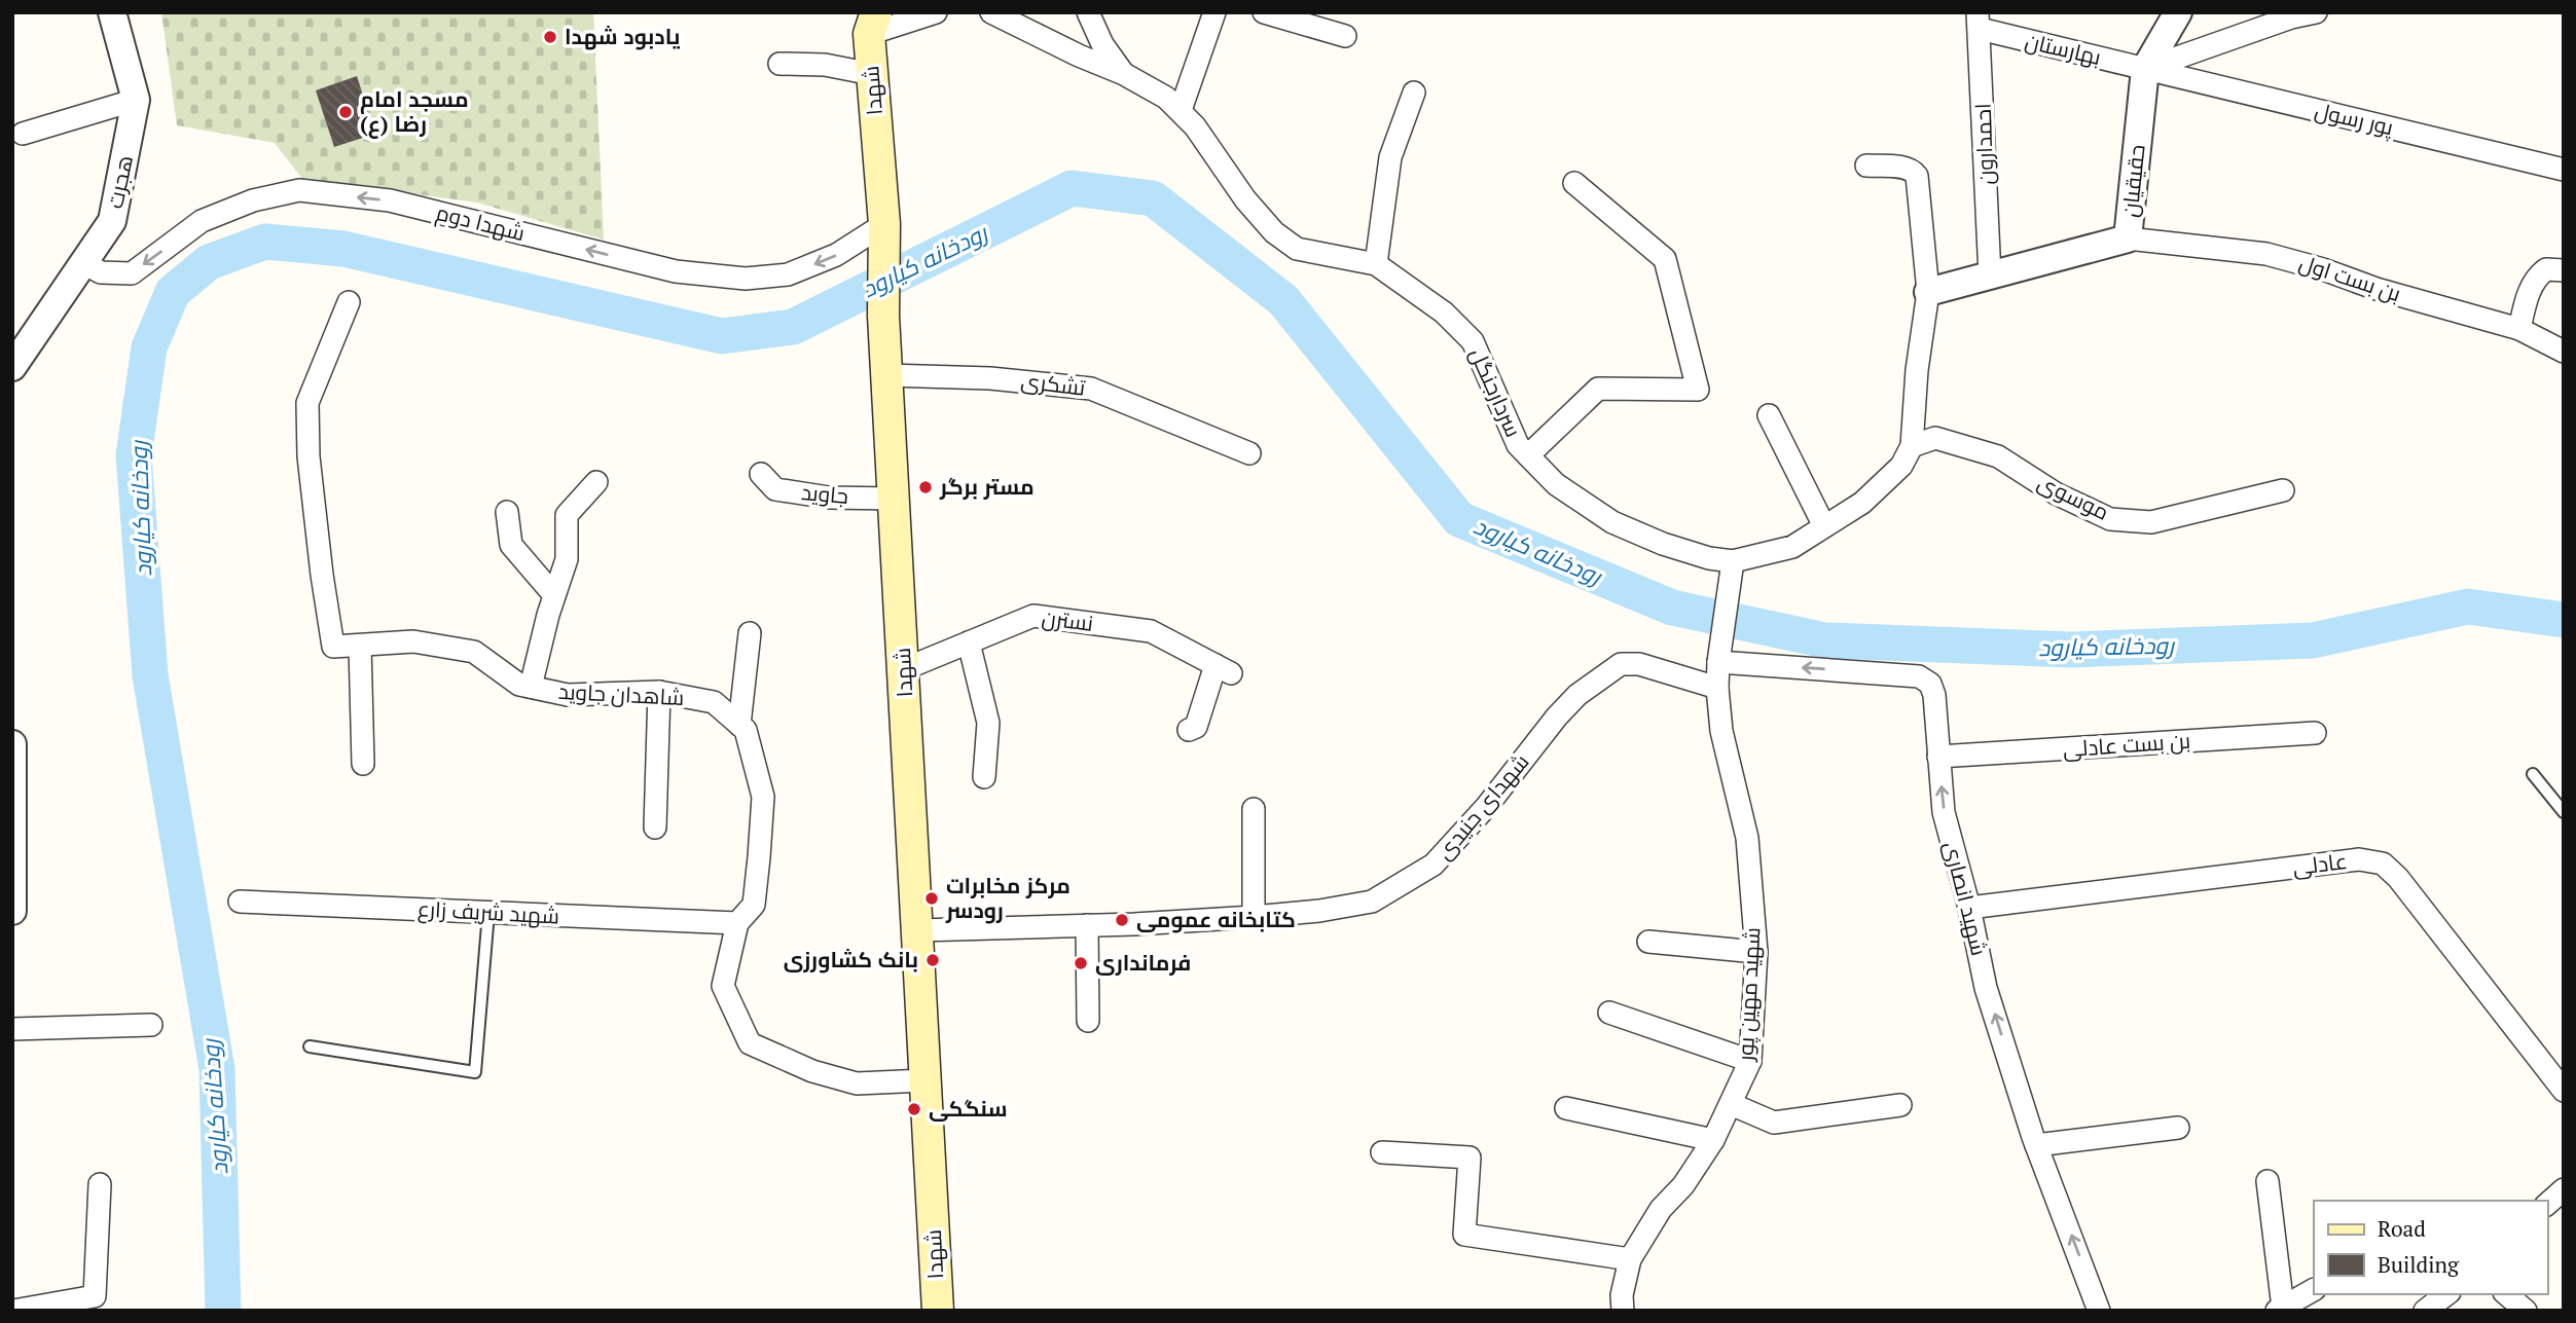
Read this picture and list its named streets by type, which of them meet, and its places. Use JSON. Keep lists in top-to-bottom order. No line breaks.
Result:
{"streets":{"main road":["شهدا"],"street":["بهارستان","پور رسول","احمدارون","حقیقیان","هجرت","شهدا دوم","بن بست اول","تشکری","سردارجنگل","جاوید","موسوی","نسترن","شاهدان جاوید","بن بست عادلی","شهدای جنیدی","عادلی","شهید انصاری","شهید شریف زارع","شهید مهین پور"]},"crossings":[["بهارستان","پور رسول"],["بهارستان","احمدارون"],["بهارستان","حقیقیان"],["شهدا","شهدا دوم"],["شهدا","تشکری"],["شهدا","جاوید"],["شهدا","نسترن"],["شهدا","شاهدان جاوید"],["شهدا","شهدای جنیدی"],["پور رسول","حقیقیان"],["احمدارون","حقیقیان"],["حقیقیان","بن بست اول"],["هجرت","شهدا دوم"],["سردارجنگل","موسوی"],["سردارجنگل","شهید مهین پور"],["شاهدان جاوید","شهید شریف زارع"],["بن بست عادلی","شهید انصاری"],["شهدای جنیدی","شهید مهین پور"],["عادلی","شهید انصاری"],["شهید انصاری","شهید مهین پور"]],"one_way":["شهدا دوم","شهید انصاری"],"water":["رودخانه کیارود"],"places":["یادبود شهدا","مسجد امام رضا (ع)","مستر برگر","مرکز مخابرات رودسر","کتابخانه عمومى","بانک کشاورزى","فرماندارى","سنگکى"],"legend":["Road","Building"]}
